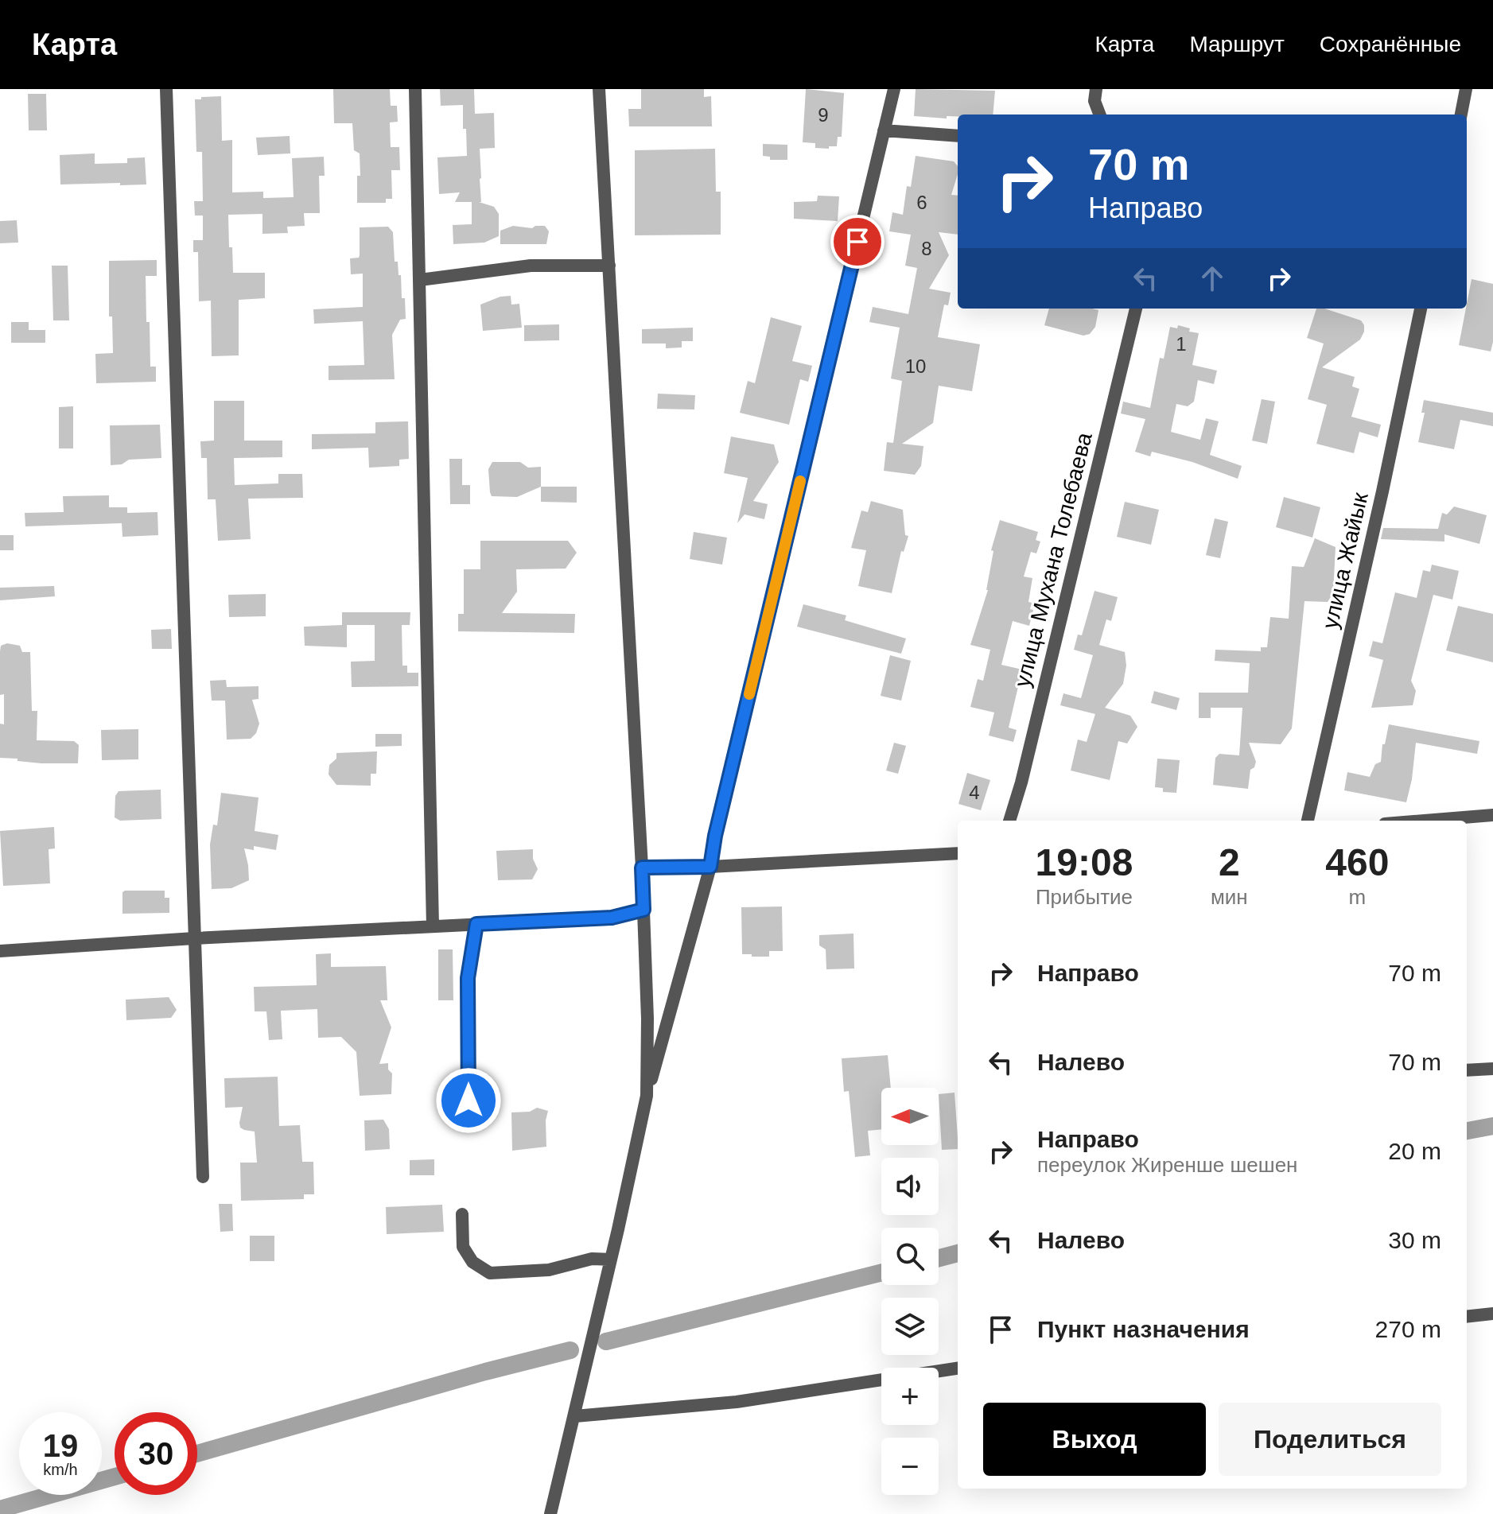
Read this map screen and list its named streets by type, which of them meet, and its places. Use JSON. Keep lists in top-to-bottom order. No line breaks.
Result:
{"streets":{"street":["улица Мухана Толебаева","улица Жайык"]},"house_numbers":["9","6","8","1","10","4"],"north":"left","page":{"header":"Карта","nav":["Карта","Маршрут","Сохранённые"],"turn":["70 m","Направо"],"eta":["19:08","Прибытие","2","мин","460","m"],"list":[{"name":"Направо","value":"70 m"},{"name":"Налево","value":"70 m"},{"name":"Направо","note":"переулок Жиренше шешен","value":"20 m"},{"name":"Налево","value":"30 m"},{"name":"Пункт назначения","value":"270 m"}],"map_buttons":["+","−"],"buttons":["Выход","Поделиться"],"speed":"19 km/h","limit":"30"}}
